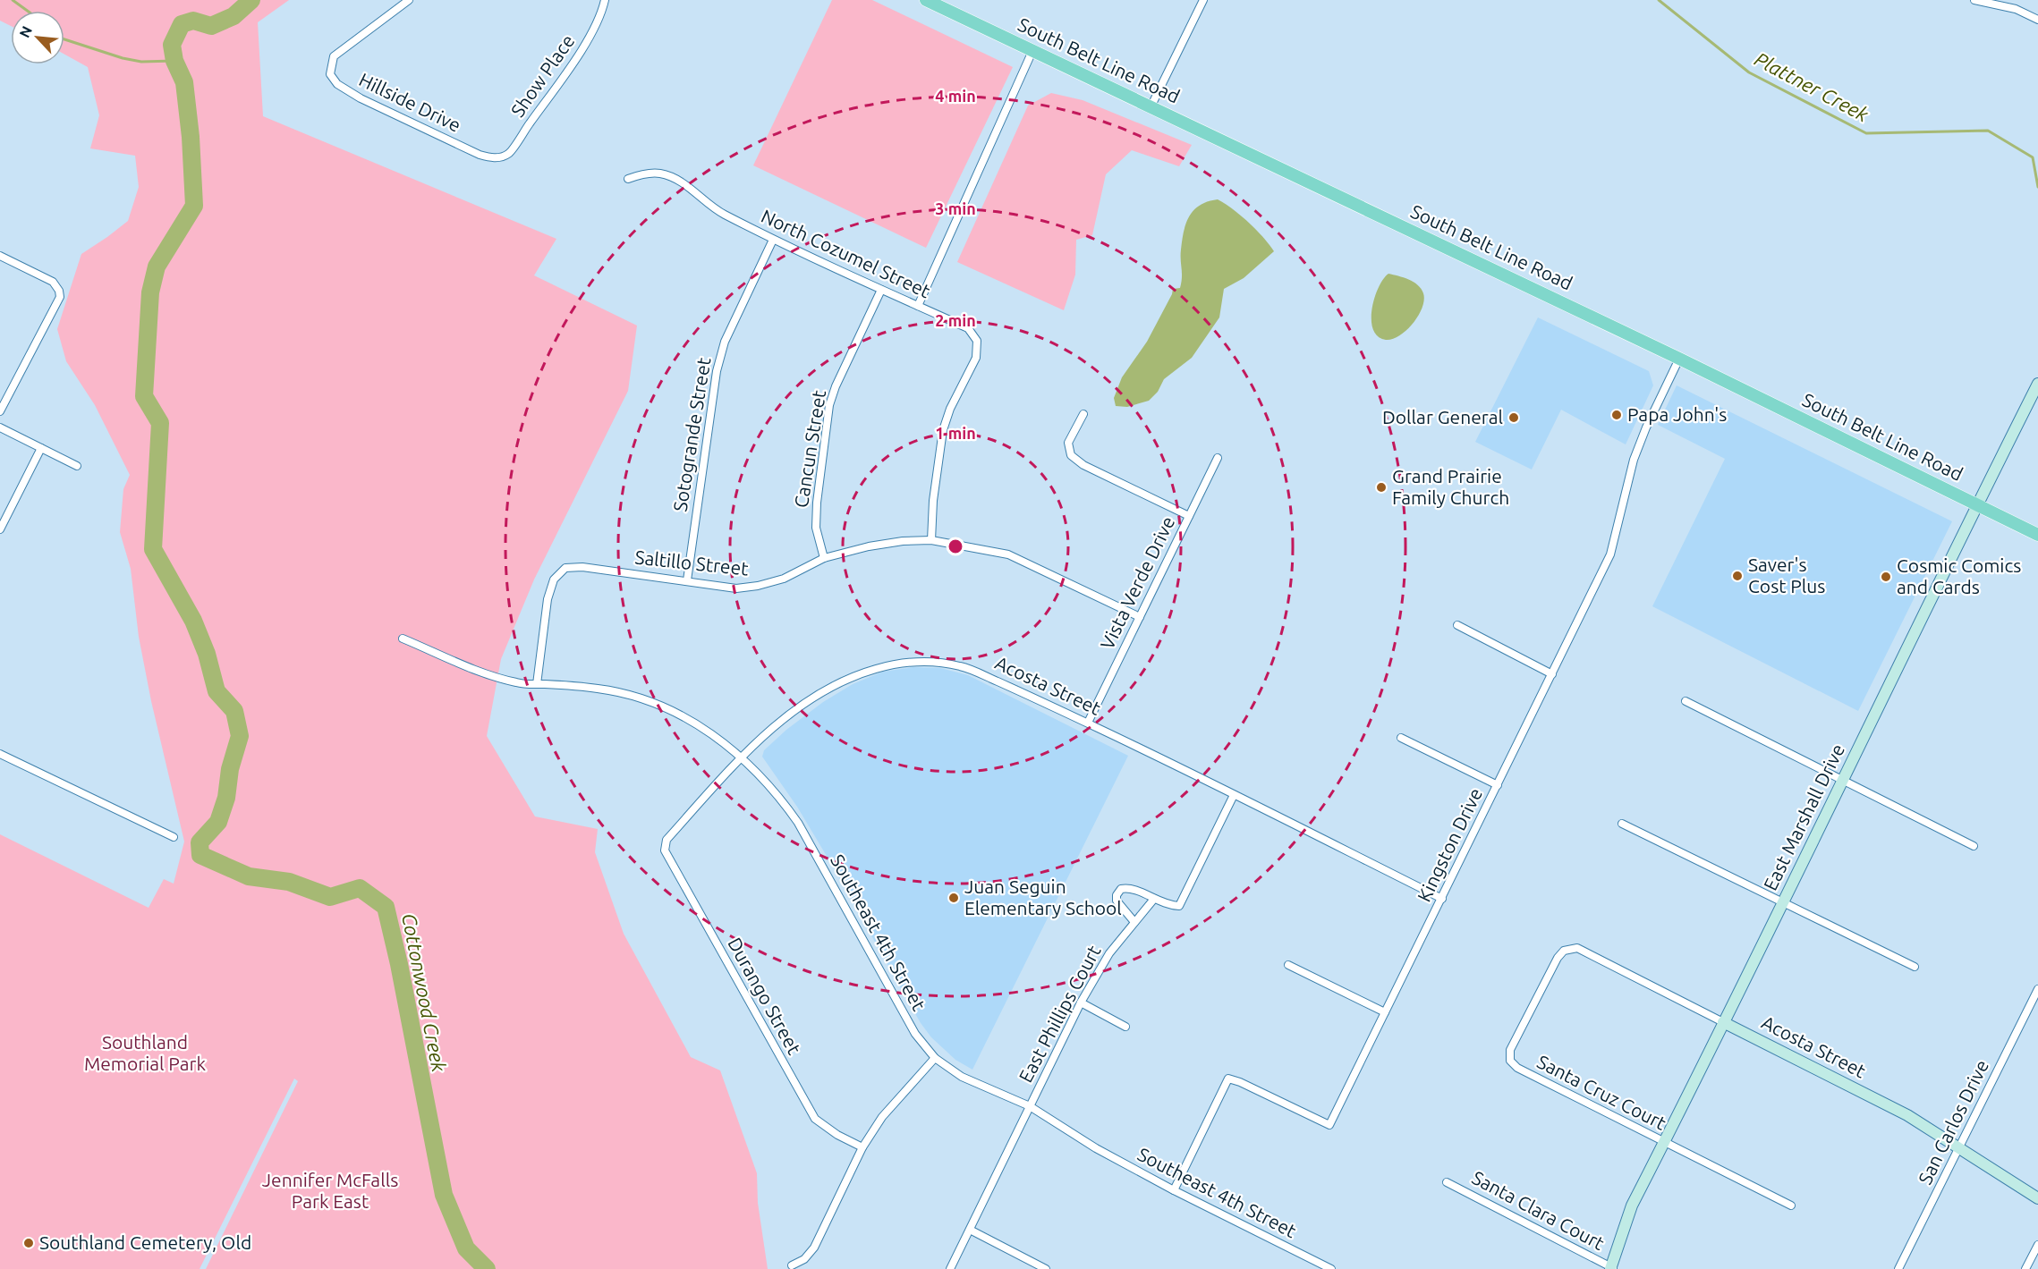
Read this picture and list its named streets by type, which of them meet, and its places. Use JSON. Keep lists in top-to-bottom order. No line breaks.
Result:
{"streets":{"main road":["South Belt Line Road","Acosta Street","East Marshall Drive"],"street":["Show Place","Hillside Drive","North Cozumel Street","Sotogrande Street","Cancun Street","Saltillo Street","Vista Verde Drive","Kingston Drive","Southeast 4th Street","Durango Street","East Phillips Court","Santa Cruz Court","San Carlos Drive","Santa Clara Court"]},"crossings":[["South Belt Line Road","East Marshall Drive"],["South Belt Line Road","Kingston Drive"],["Show Place","Hillside Drive"],["North Cozumel Street","Sotogrande Street"],["North Cozumel Street","Cancun Street"],["North Cozumel Street","Saltillo Street"],["Sotogrande Street","Saltillo Street"],["Cancun Street","Saltillo Street"],["Saltillo Street","Vista Verde Drive"],["Saltillo Street","Southeast 4th Street"],["Vista Verde Drive","Acosta Street"],["Acosta Street","East Marshall Drive"],["Acosta Street","Kingston Drive"],["Acosta Street","Southeast 4th Street"],["Acosta Street","Durango Street"],["Acosta Street","Santa Cruz Court"],["Acosta Street","San Carlos Drive"],["East Marshall Drive","Santa Cruz Court"],["East Marshall Drive","Santa Clara Court"],["Kingston Drive","Southeast 4th Street"],["Southeast 4th Street","East Phillips Court"]],"water":["Plattner Creek","Cottonwood Creek"],"parks":["Southland Memorial Park","Jennifer McFalls Park East"],"places":["Papa John's","Dollar General","Grand Prairie Family Church","Saver's Cost Plus","Cosmic Comics and Cards","Juan Seguin Elementary School","Southland Cemetery, Old"],"north":"top left","rings":["4 min","3 min","2 min","1 min"]}
